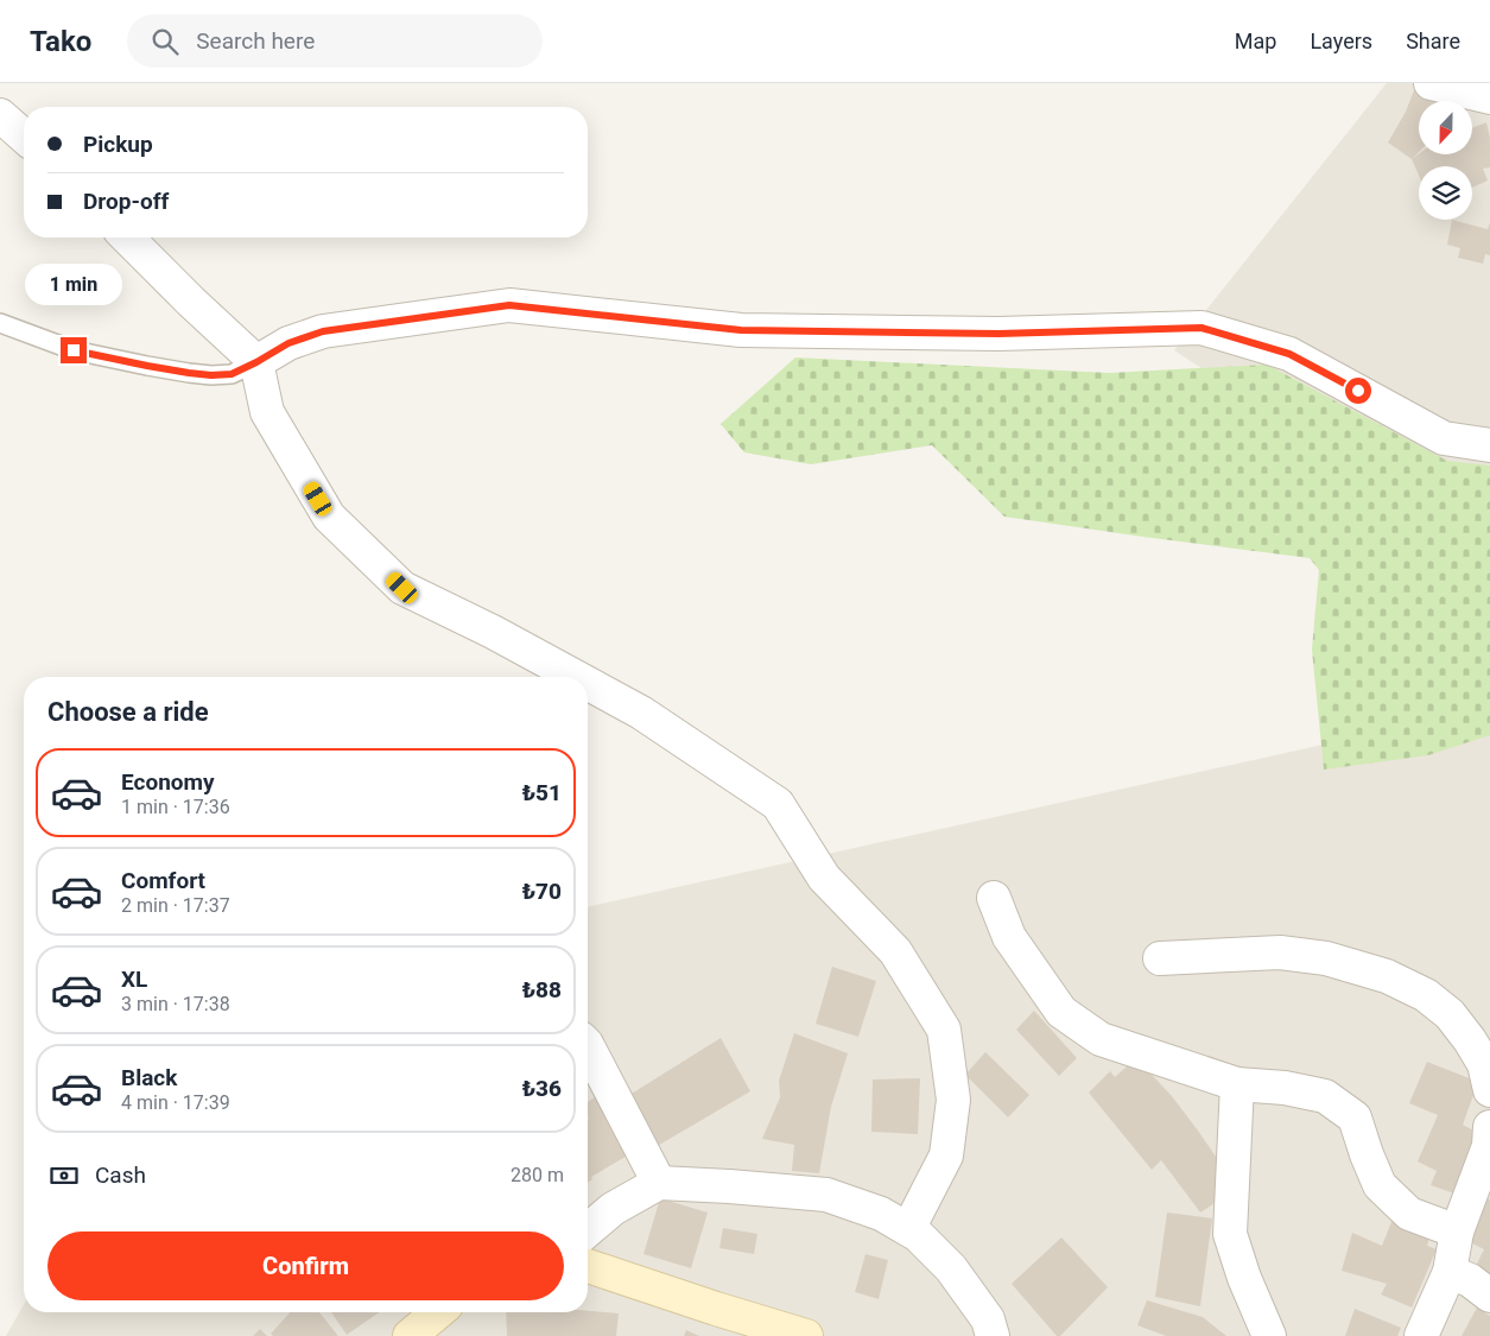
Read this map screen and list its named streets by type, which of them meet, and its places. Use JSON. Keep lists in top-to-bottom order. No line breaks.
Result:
{"north":"bottom","page":{"header":"Tako","search":"Search here","nav":["Map","Layers","Share"],"banner":["Pickup","Drop-off"],"bubble":"1 min","heading":"Choose a ride","list":[{"name":"Economy","note":"1 min · 17:36","value":"₺51"},{"name":"Comfort","note":"2 min · 17:37","value":"₺70"},{"name":"XL","note":"3 min · 17:38","value":"₺88"},{"name":"Black","note":"4 min · 17:39","value":"₺36"}],"pay":["Cash","280 m"],"buttons":"Confirm"}}
